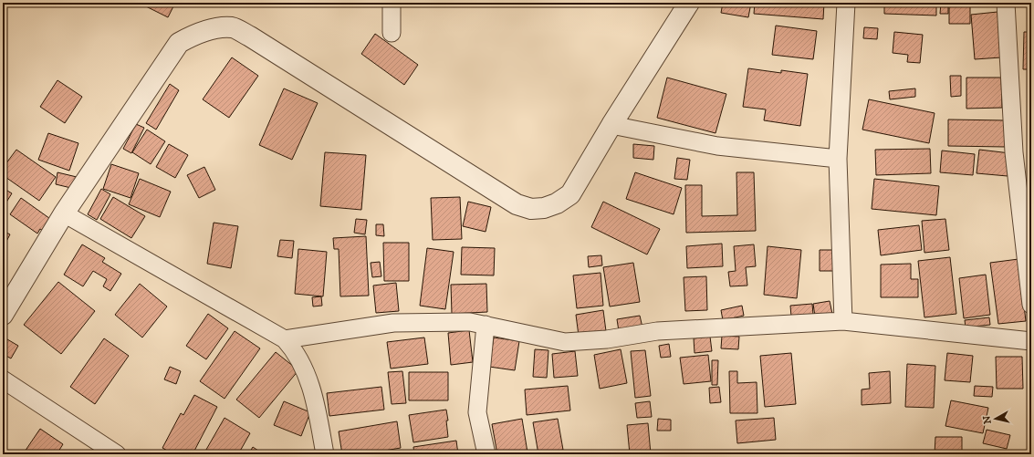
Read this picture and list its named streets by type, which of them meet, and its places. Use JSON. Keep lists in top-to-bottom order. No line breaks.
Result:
{"north":"left"}
